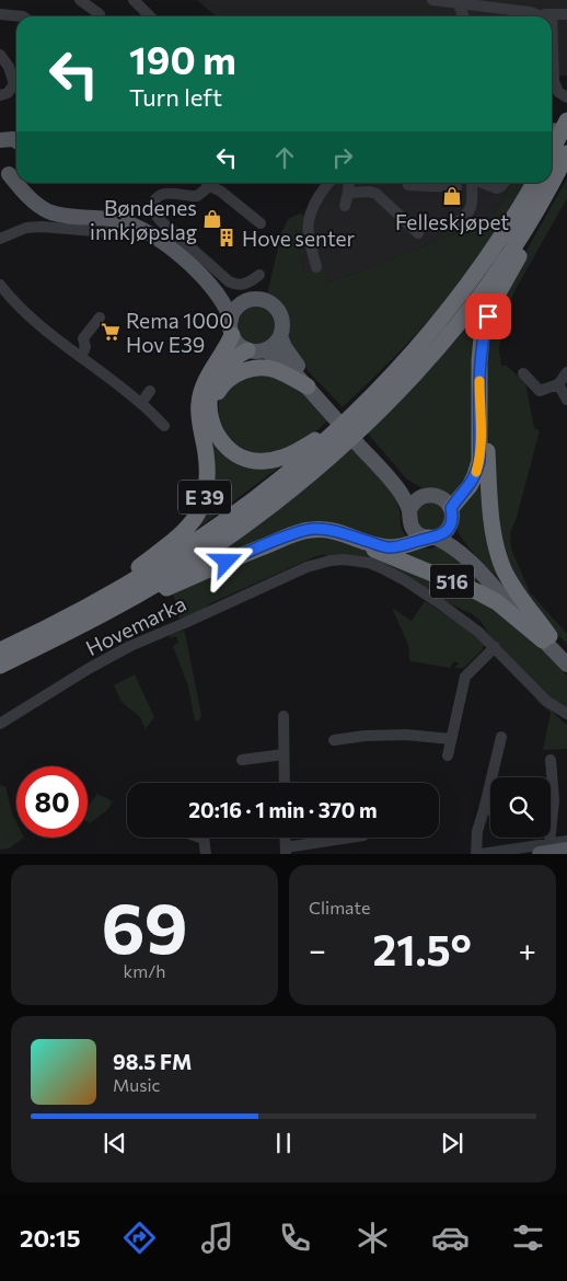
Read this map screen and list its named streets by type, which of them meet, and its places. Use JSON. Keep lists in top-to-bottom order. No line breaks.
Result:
{"streets":{"highway":["E 39","516"],"street":["Hovemarka"]},"crossings":[["E 39","516"]],"places":{"shop":["Felleskjøpet","Bøndenes innkjøpslag"],"building":["Hove senter"],"supermarket":["Rema 1000 Hov E39"]},"page":{"turn":["190 m","Turn left"],"limit":"80","trip":"20:16 · 1 min · 370 m","tile":[["69","km/h"],"Climate"],"heat":["−","21.5°","+"],"song":["98.5 FM","Music"],"tabs":"20:15"}}
